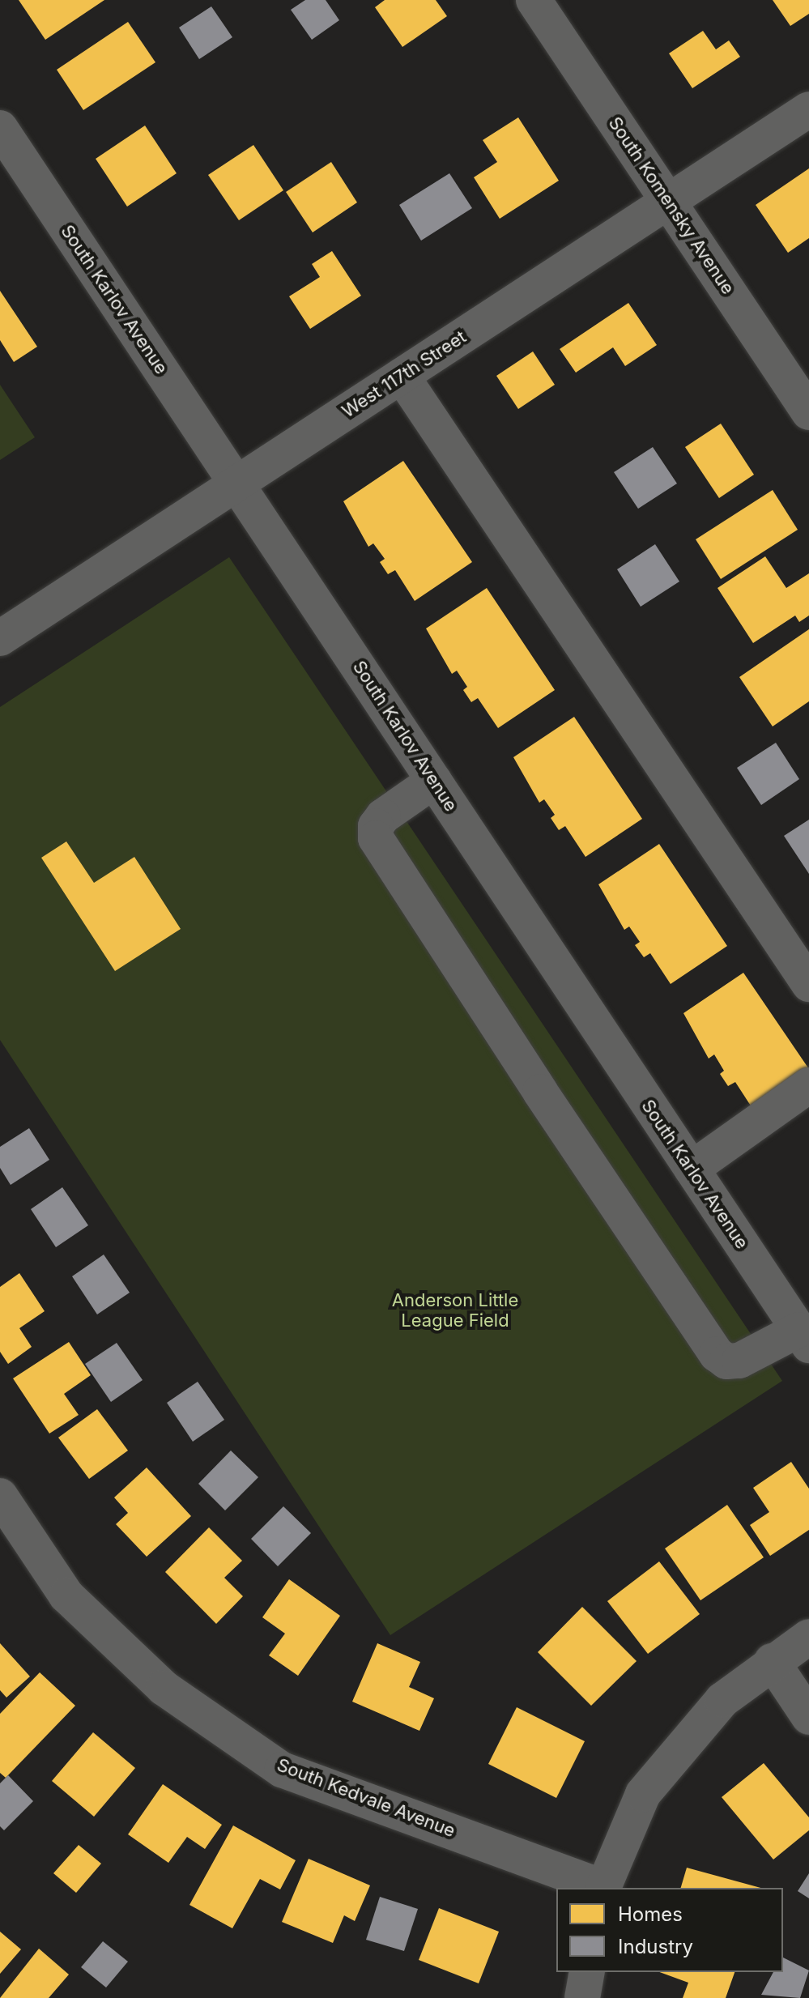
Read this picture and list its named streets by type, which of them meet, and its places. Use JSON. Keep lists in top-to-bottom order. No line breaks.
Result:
{"streets":{"street":["South Komensky Avenue","South Karlov Avenue","West 117th Street","South Kedvale Avenue"]},"crossings":[["South Komensky Avenue","West 117th Street"],["South Karlov Avenue","West 117th Street"]],"parks":["Anderson Little League Field"],"legend":["Homes","Industry"]}
